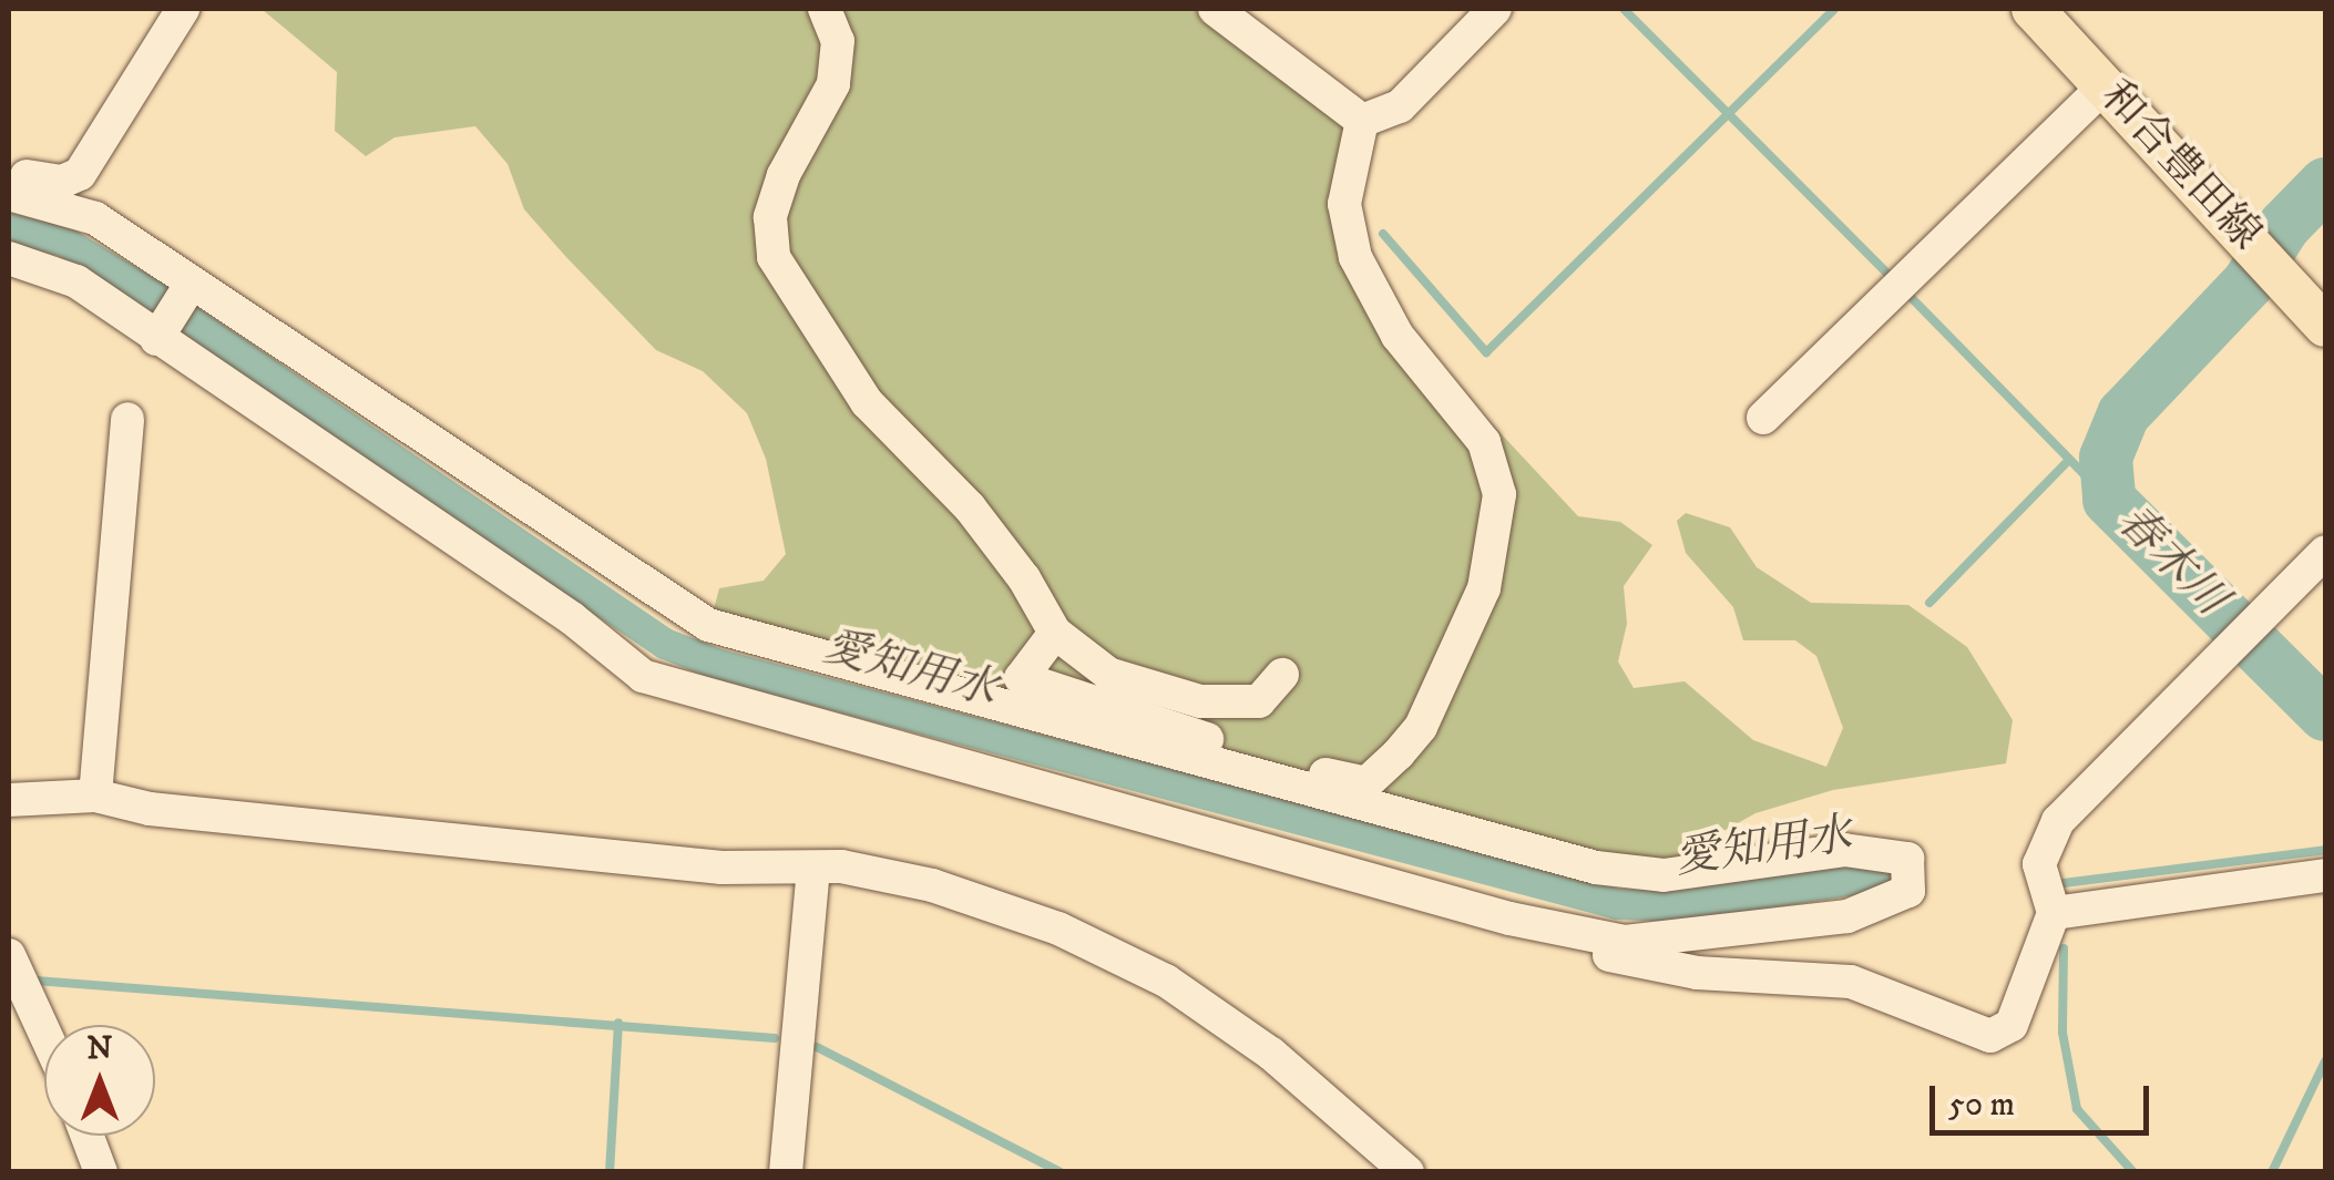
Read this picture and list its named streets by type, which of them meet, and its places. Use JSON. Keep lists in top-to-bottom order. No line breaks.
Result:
{"streets":{"main road":["和合豊田線"]},"water":["春木川","愛知用水"],"scale_bar":"50 m","north":"top"}
